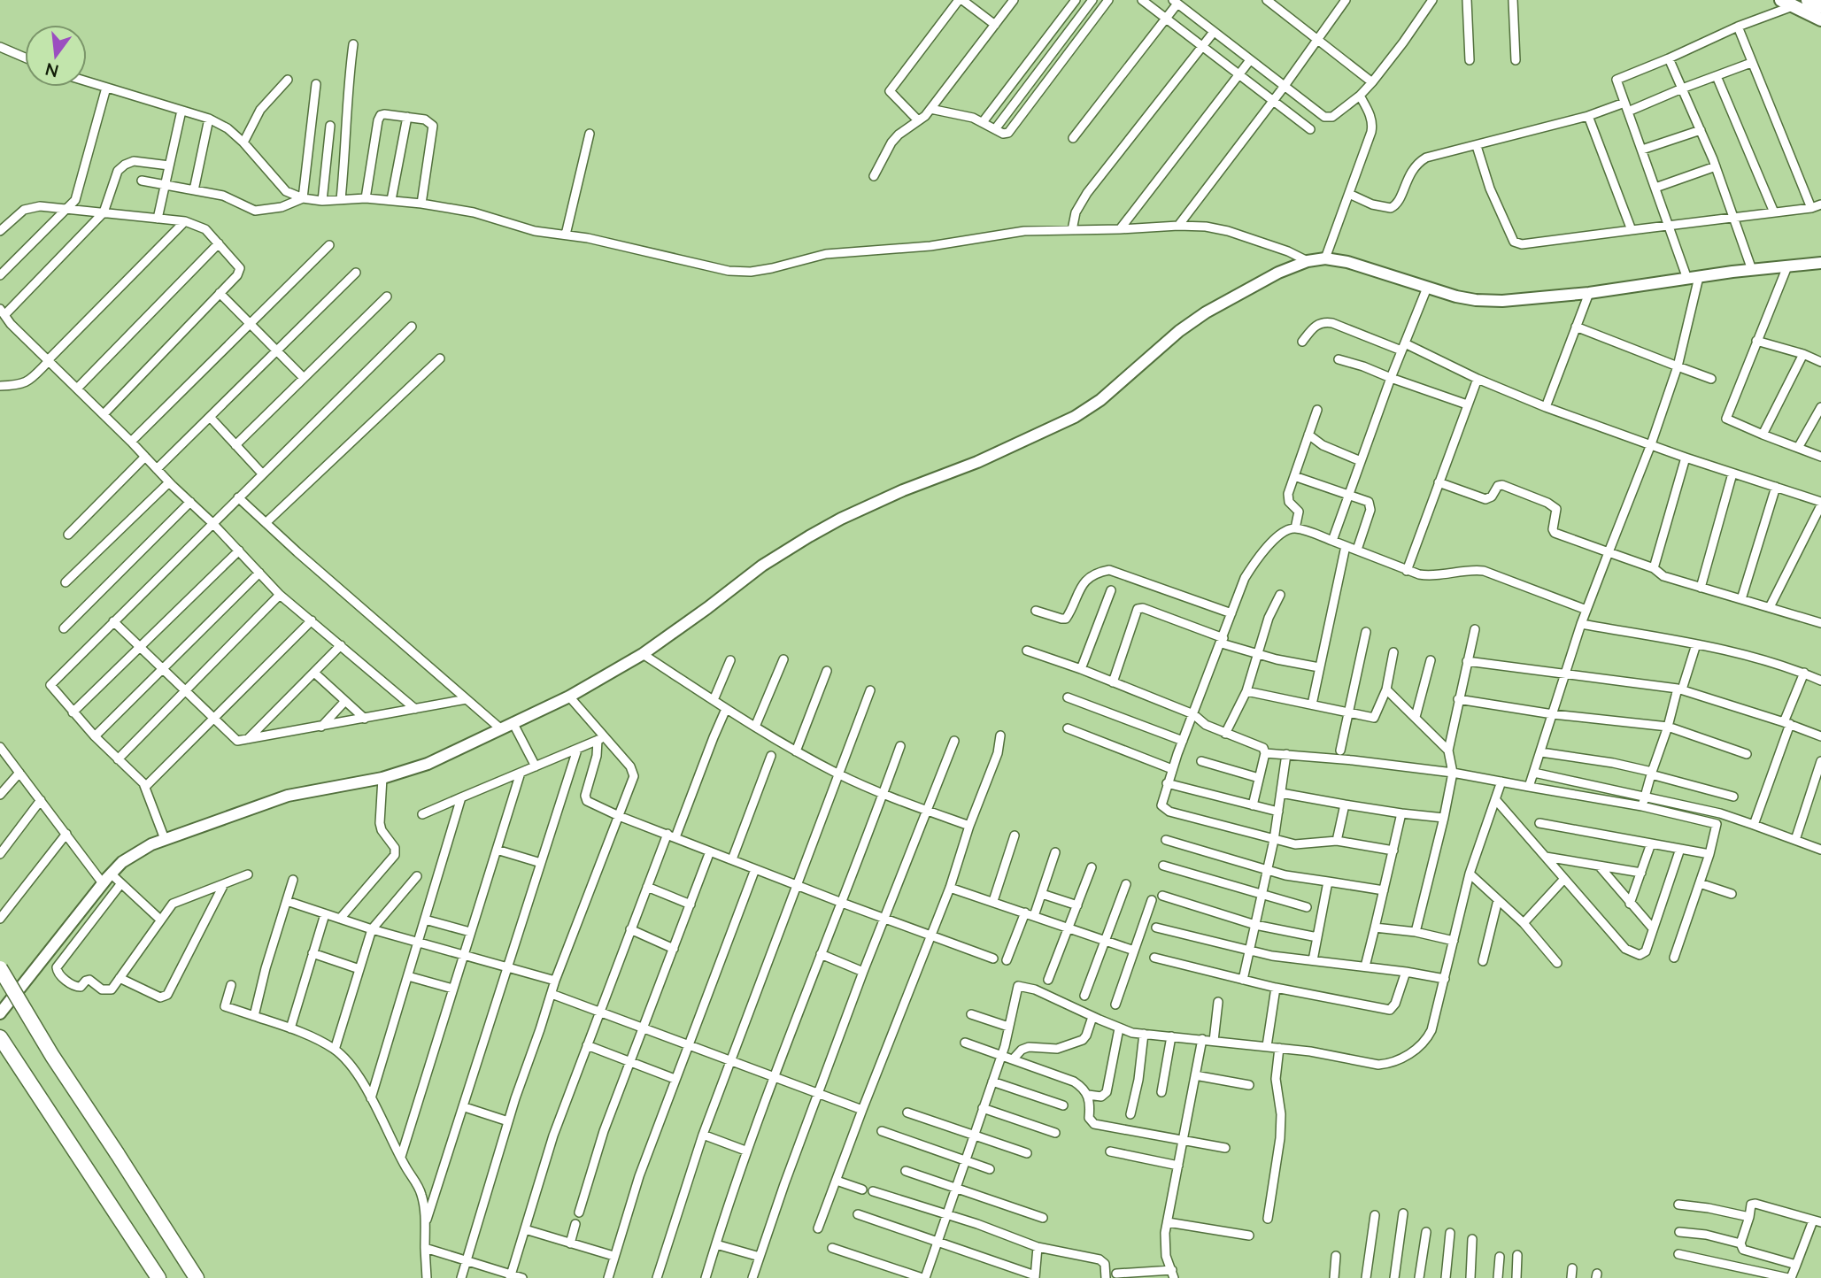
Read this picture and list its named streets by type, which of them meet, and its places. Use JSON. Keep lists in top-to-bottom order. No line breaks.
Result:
{"north":"bottom"}
